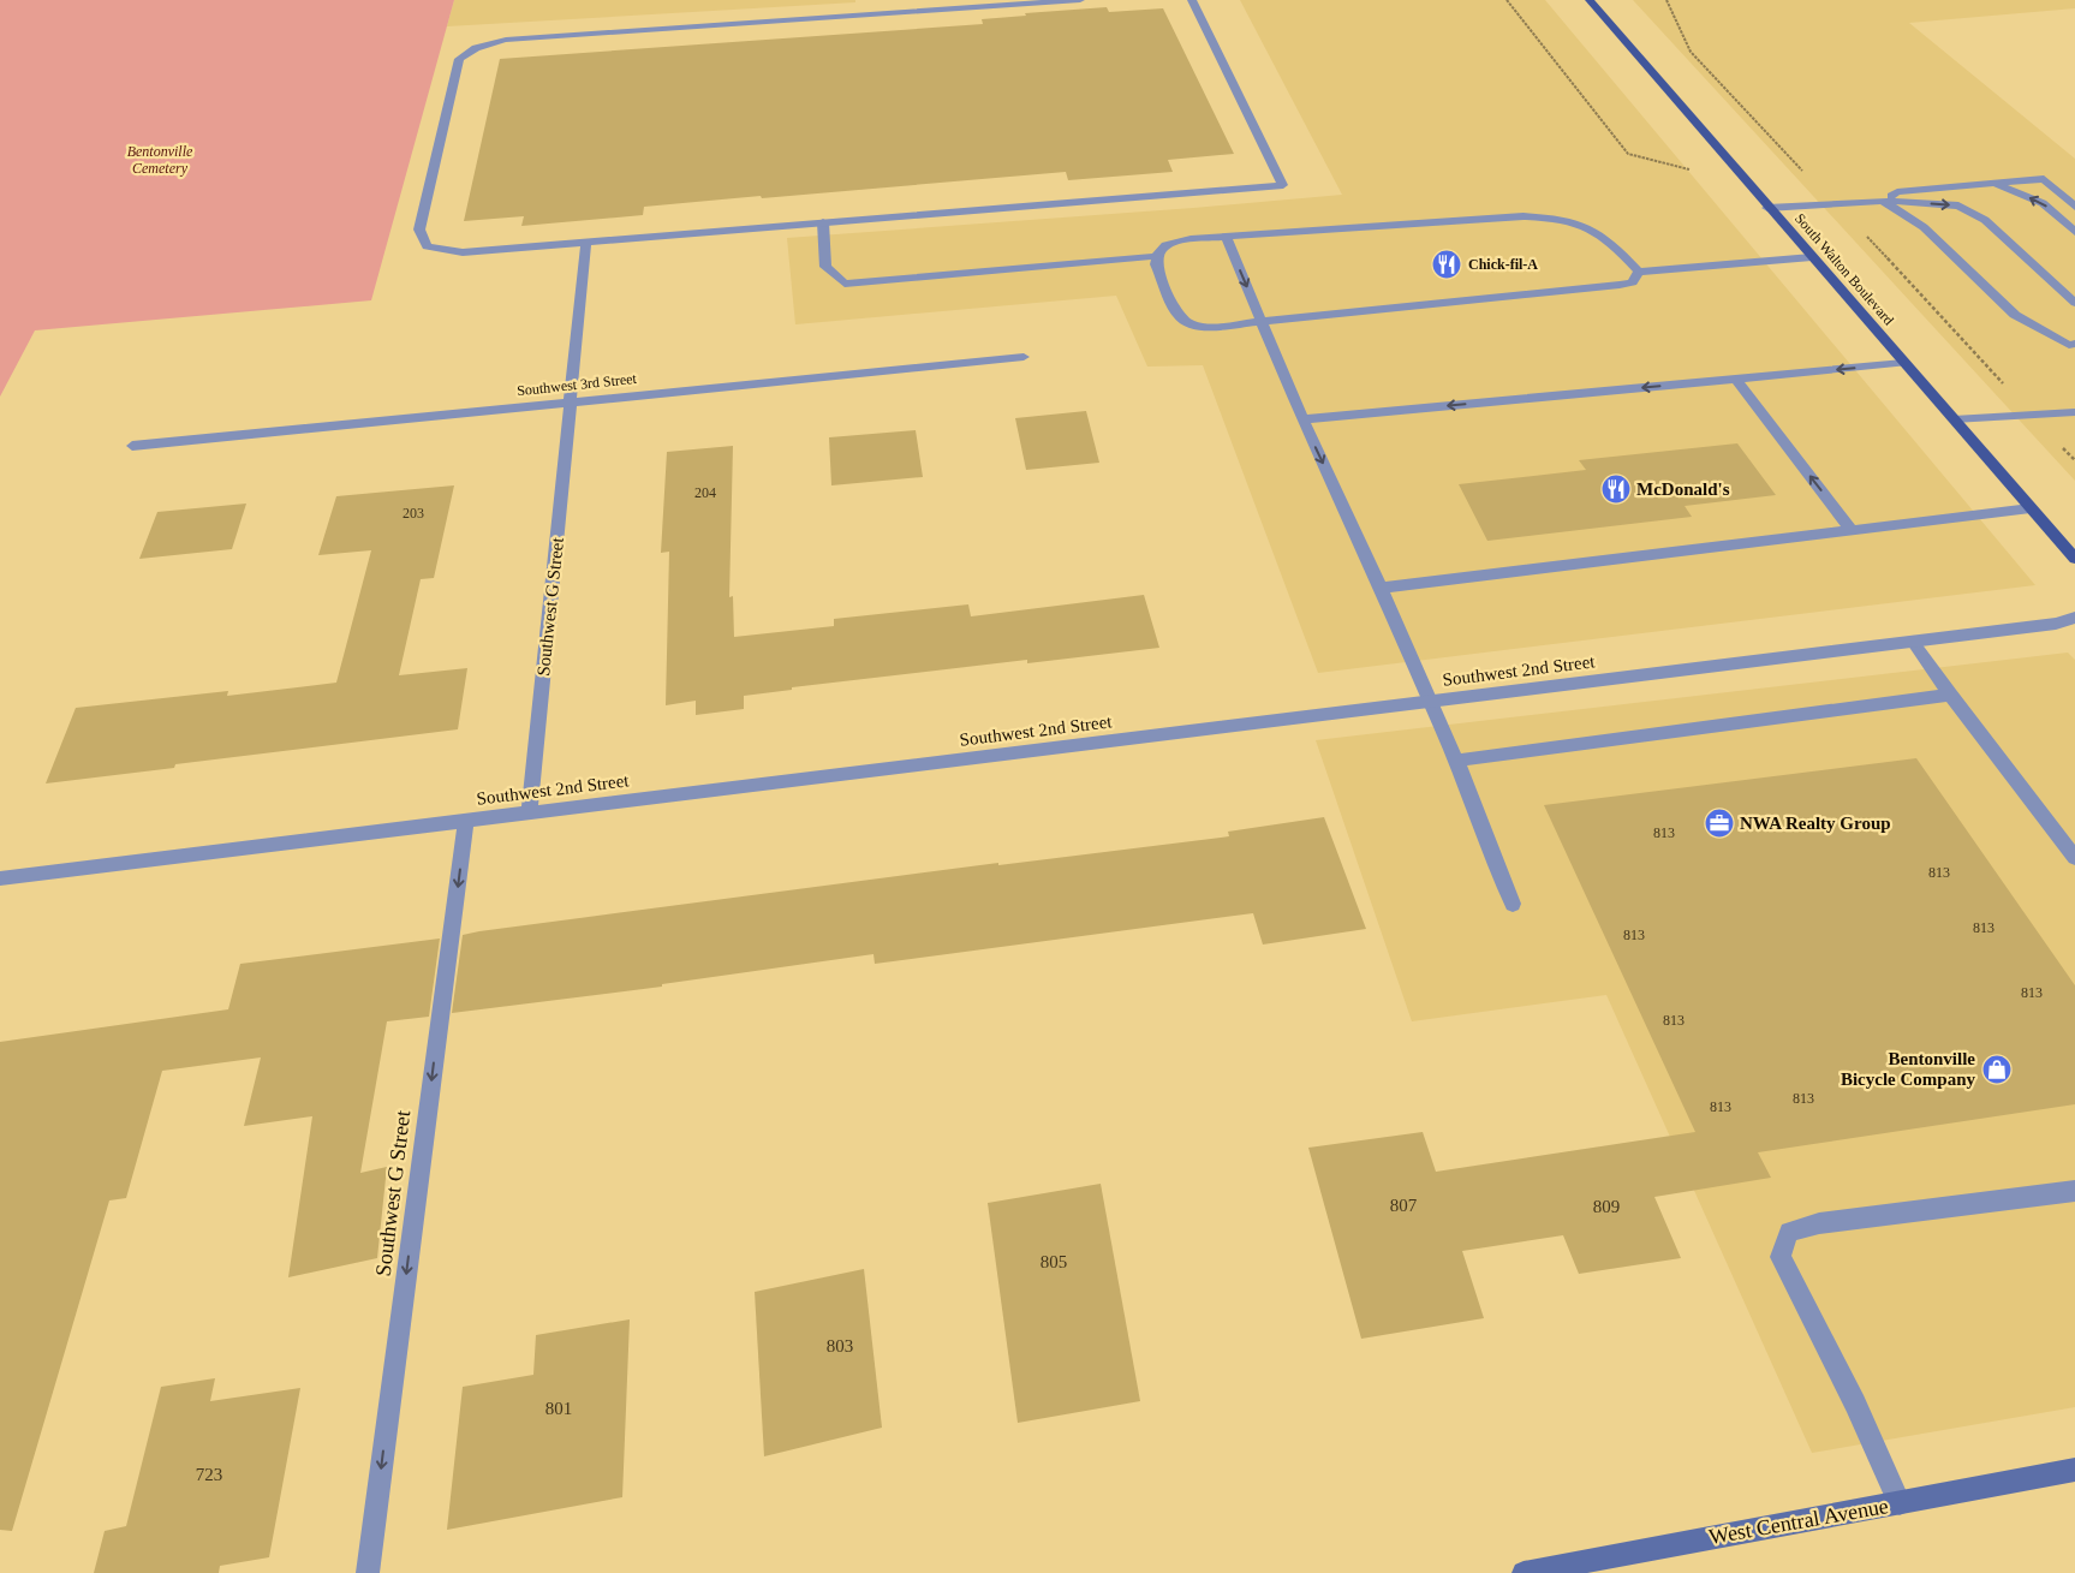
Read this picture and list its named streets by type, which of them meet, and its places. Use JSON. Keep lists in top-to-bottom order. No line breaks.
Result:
{"streets":{"main road":["South Walton Boulevard","West Central Avenue"],"street":["Southwest 3rd Street","Southwest G Street","Southwest 2nd Street"]},"crossings":[["Southwest 3rd Street","Southwest G Street"],["Southwest G Street","Southwest 2nd Street"]],"one_way":["Southwest G Street"],"parks":["Bentonville Cemetery"],"places":{"restaurant":["Chick-fil-A","McDonald's"],"office":["NWA Realty Group"],"shop":["Bentonville Bicycle Company"]},"house_numbers":["204","203","813","813","813","813","813","813","813","813","807","809","805","803","801","723"]}
